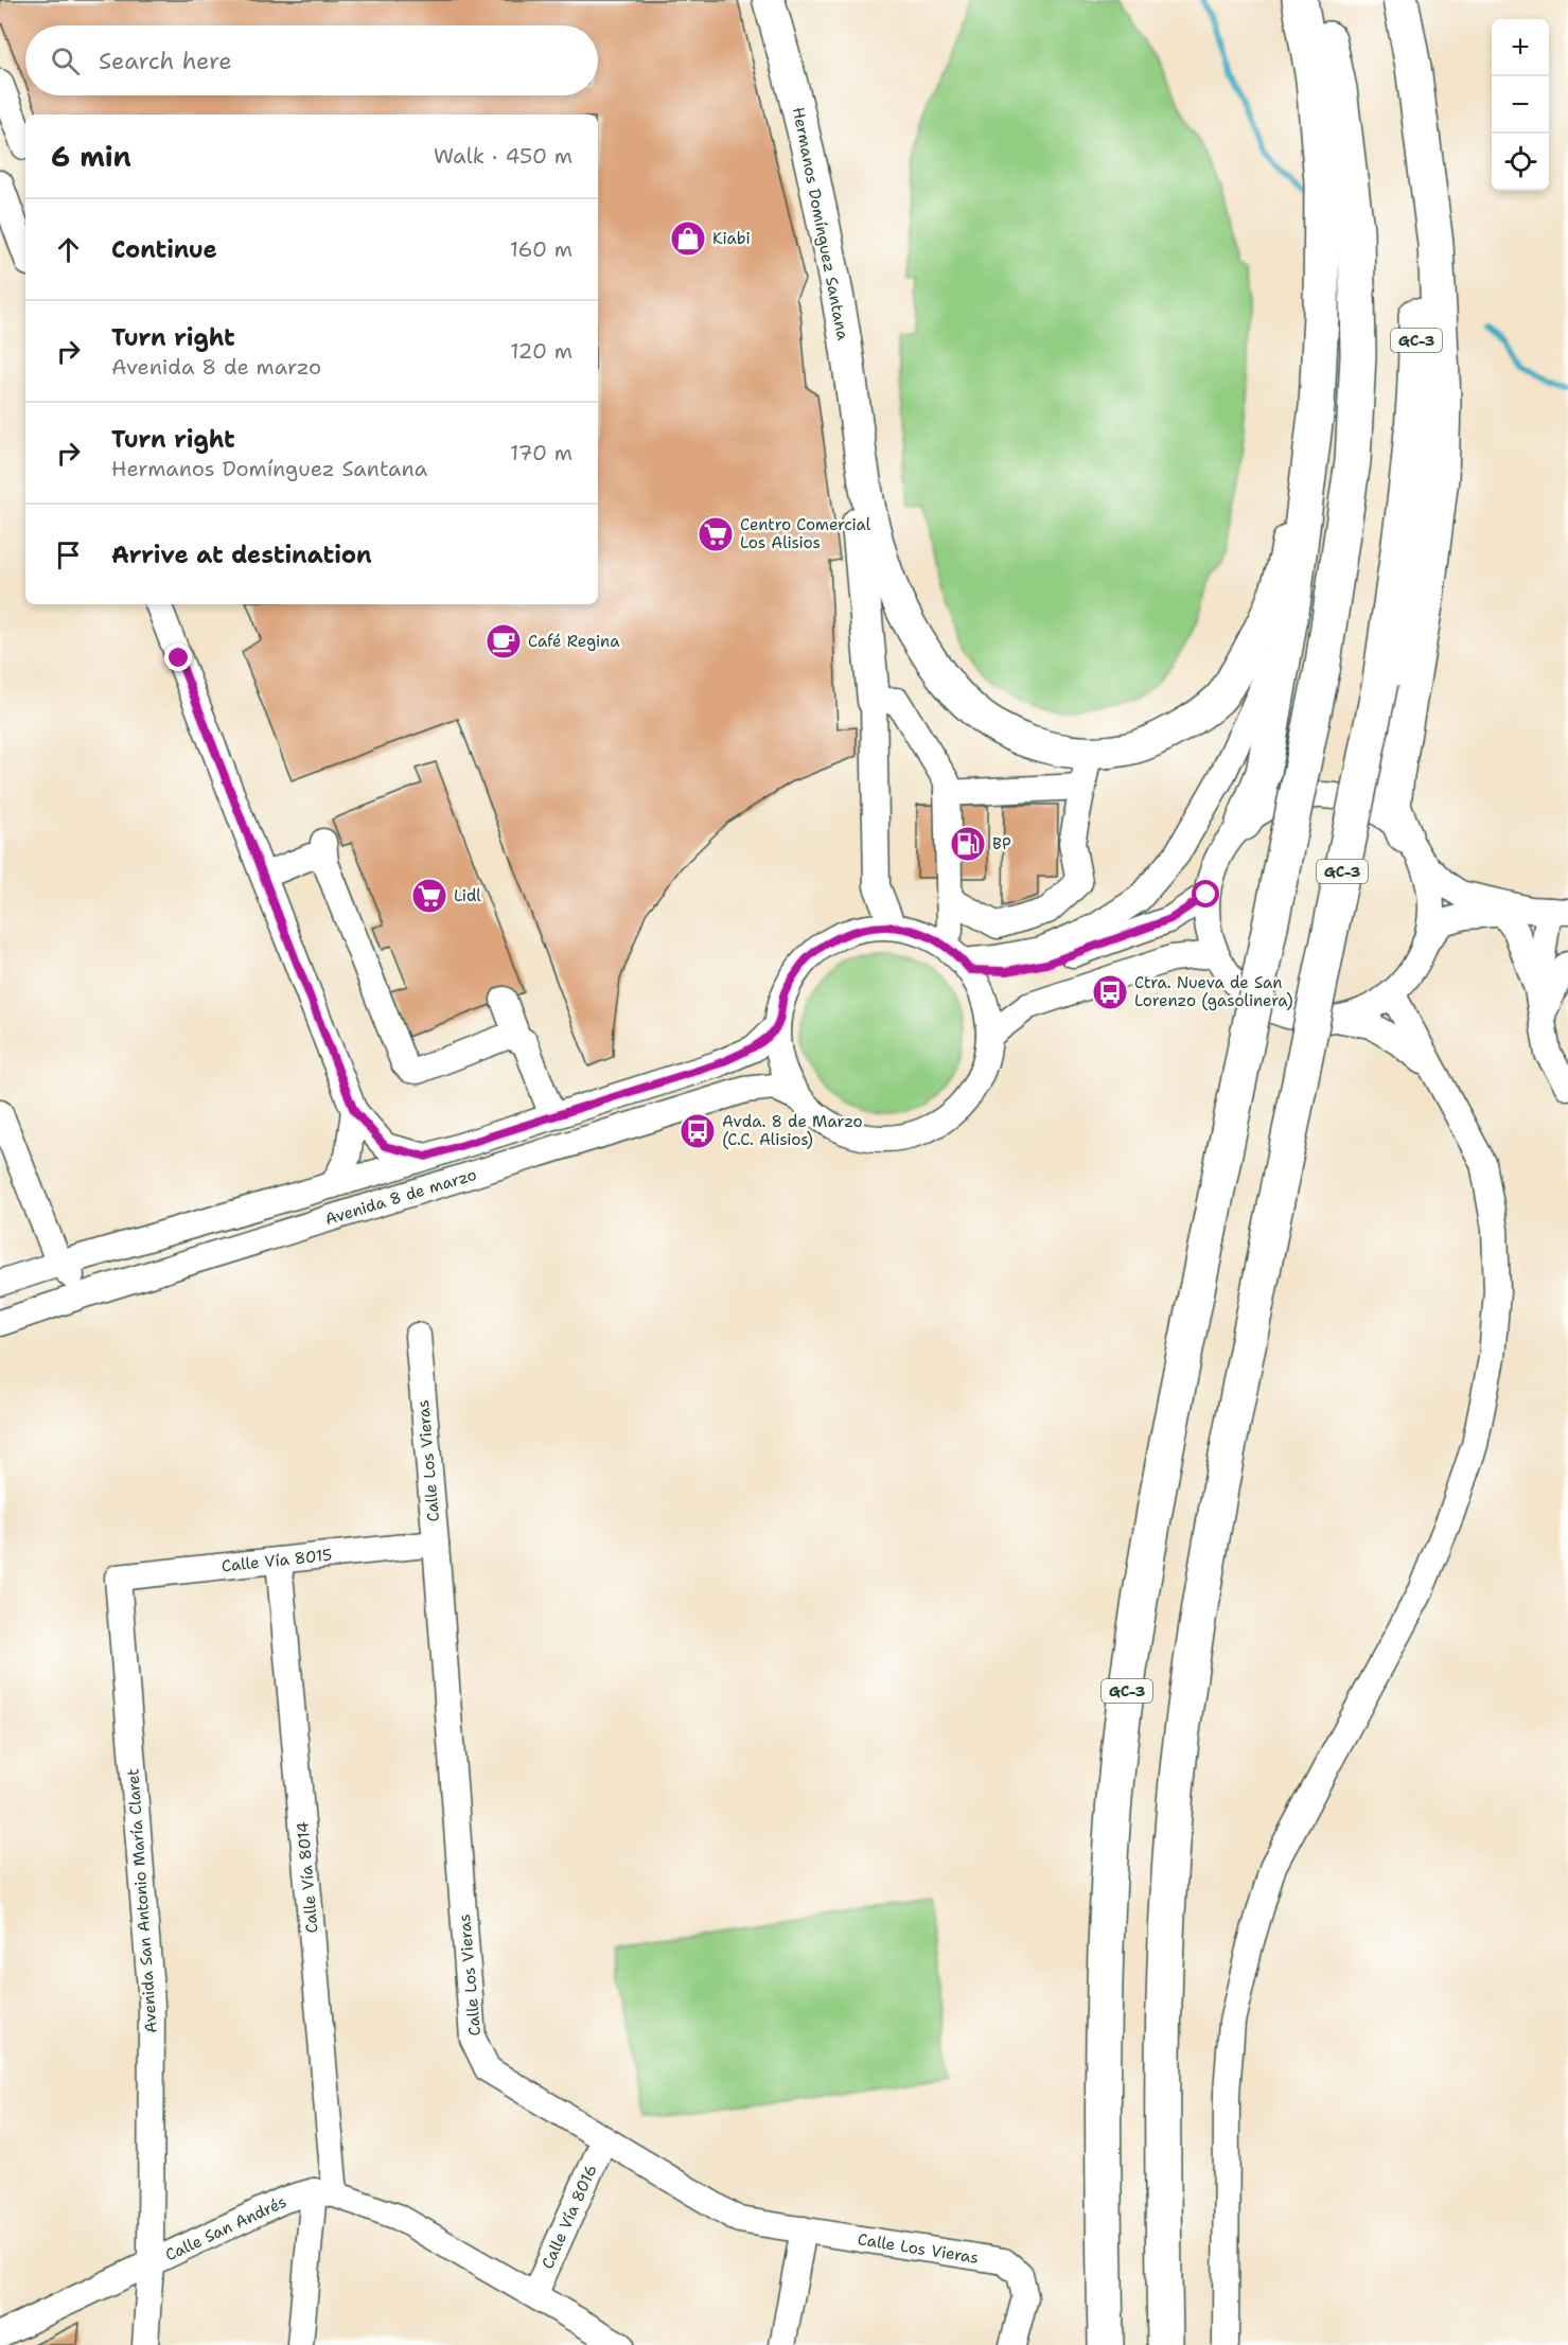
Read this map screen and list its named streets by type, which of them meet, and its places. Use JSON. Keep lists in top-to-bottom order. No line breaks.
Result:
{"streets":{"highway":["GC-3"],"main road":["Hermanos Domínguez Santana"],"street":["Avenida 8 de marzo","Calle Los Vieras","Calle Vía 8015","Calle Vía 8014","Avenida San Antonio María Claret","Calle Vía 8016","Calle San Andrés"]},"crossings":[["Calle Los Vieras","Calle Vía 8015"],["Calle Los Vieras","Calle Vía 8016"],["Calle Vía 8015","Calle Vía 8014"],["Calle Vía 8015","Avenida San Antonio María Claret"],["Calle Vía 8014","Calle San Andrés"],["Avenida San Antonio María Claret","Calle San Andrés"]],"places":{"shop":["Kiabi"],"supermarket":["Centro Comercial Los Alisios","Lidl"],"cafe":["Café Regina"],"fuel station":["BP"],"bus stop":["Ctra. Nueva de San Lorenzo (gasolinera)","Avda. 8 de Marzo (C.C. Alisios)"]},"page":{"map_buttons":["+","−"],"search":"Search here","heading":["6 min","Walk · 450 m"],"list":[["Continue","160 m"],["Turn right","Avenida 8 de marzo","120 m"],["Turn right","Hermanos Domínguez Santana","170 m"],"Arrive at destination"]}}
